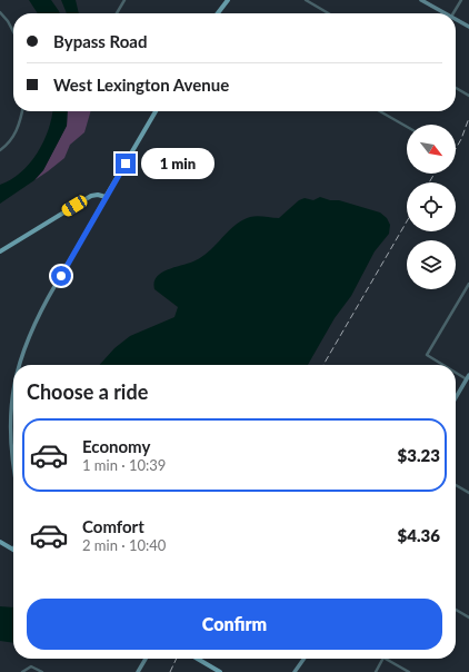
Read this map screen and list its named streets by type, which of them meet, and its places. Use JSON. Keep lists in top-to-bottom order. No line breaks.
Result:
{"north":"bottom right","page":{"banner":["Bypass Road","West Lexington Avenue"],"bubble":"1 min","heading":"Choose a ride","list":[{"name":"Economy","note":"1 min · 10:39","value":"$3.23"},{"name":"Comfort","note":"2 min · 10:40","value":"$4.36"}],"buttons":"Confirm"}}
